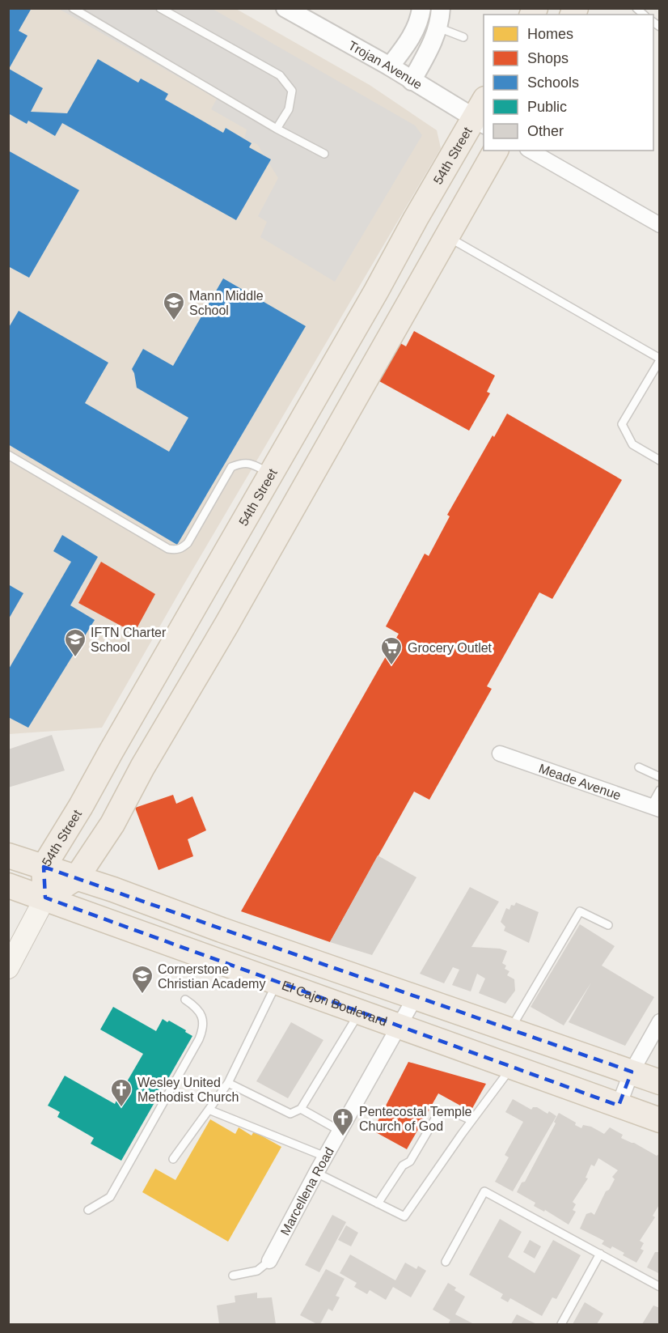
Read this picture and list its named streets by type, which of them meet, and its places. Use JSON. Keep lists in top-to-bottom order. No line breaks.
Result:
{"streets":{"main road":["54th Street","El Cajon Boulevard"],"street":["Trojan Avenue","Meade Avenue","Marcellena Road"]},"crossings":[["Trojan Avenue","54th Street"],["54th Street","El Cajon Boulevard"],["El Cajon Boulevard","Marcellena Road"]],"places":{"school or university":["Mann Middle School","IFTN Charter School","Cornerstone Christian Academy"],"supermarket":["Grocery Outlet"],"church":["Wesley United Methodist Church","Pentecostal Temple Church of God"]},"legend":["Homes","Shops","Schools","Public","Other"]}
